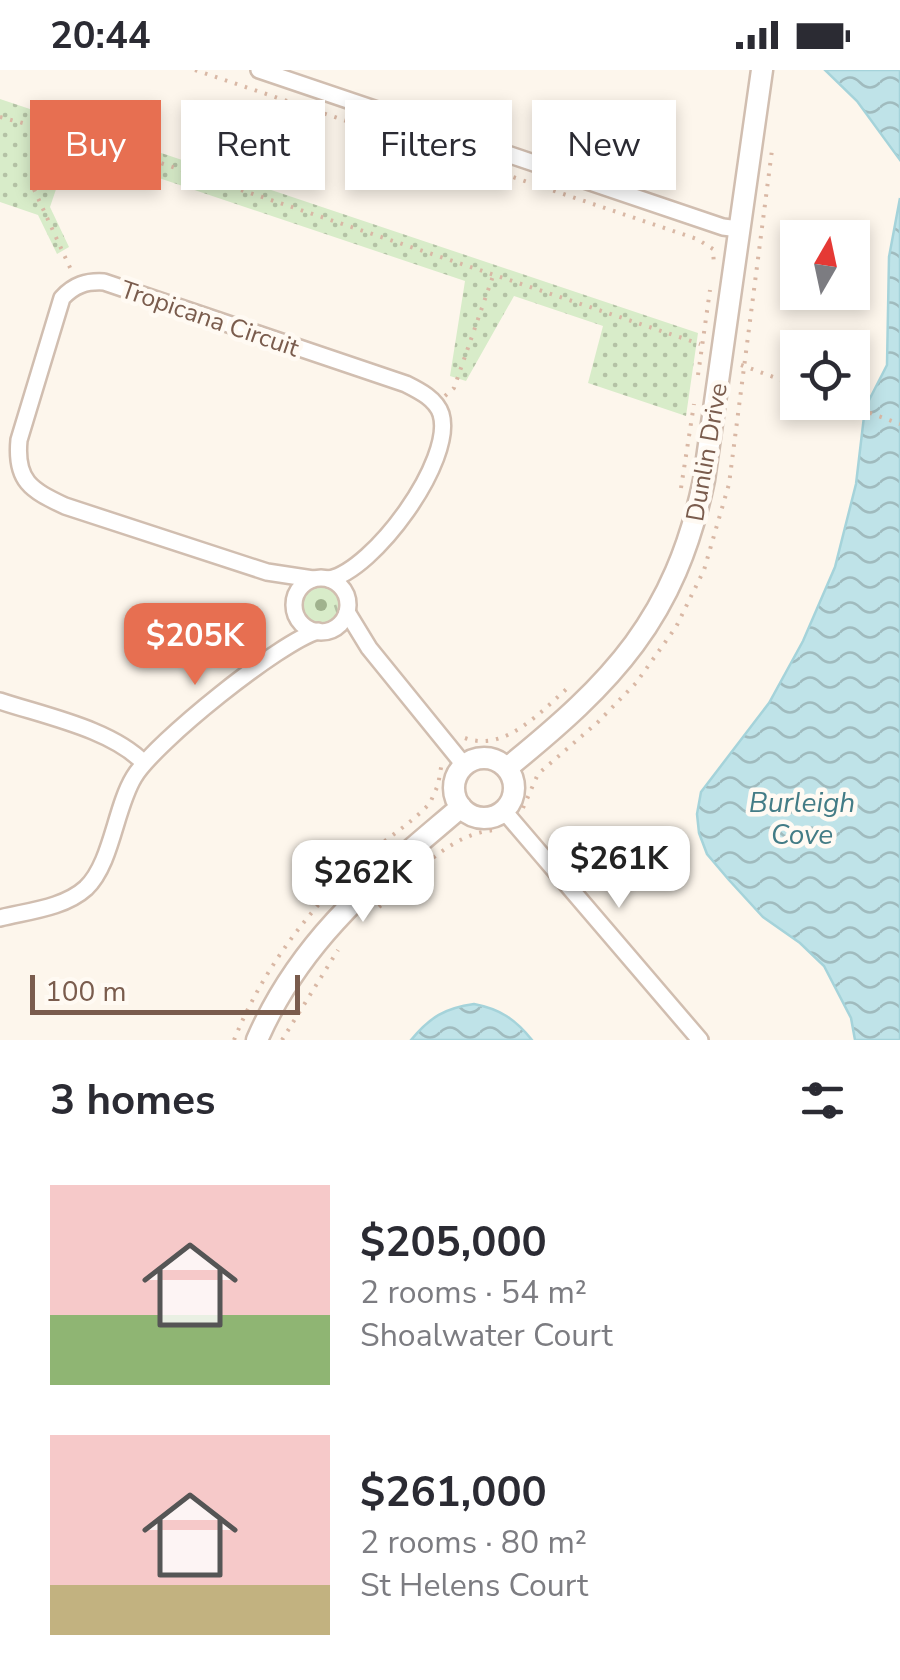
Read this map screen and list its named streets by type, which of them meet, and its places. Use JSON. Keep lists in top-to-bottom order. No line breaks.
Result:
{"streets":{"street":["Tropicana Circuit","Dunlin Drive"]},"water":["Burleigh Cove"],"scale_bar":"100 m","north":"top","page":{"status":"20:44","chip":["Buy","Rent","Filters","New"],"price":["$205K","$261K","$262K"],"scale":"100 m","heading":"3 homes","list":[{"name":"$205,000","note":"2 rooms · 54 m² · Shoalwater Court"},{"name":"$261,000","note":"2 rooms · 80 m² · St Helens Court"}]}}
